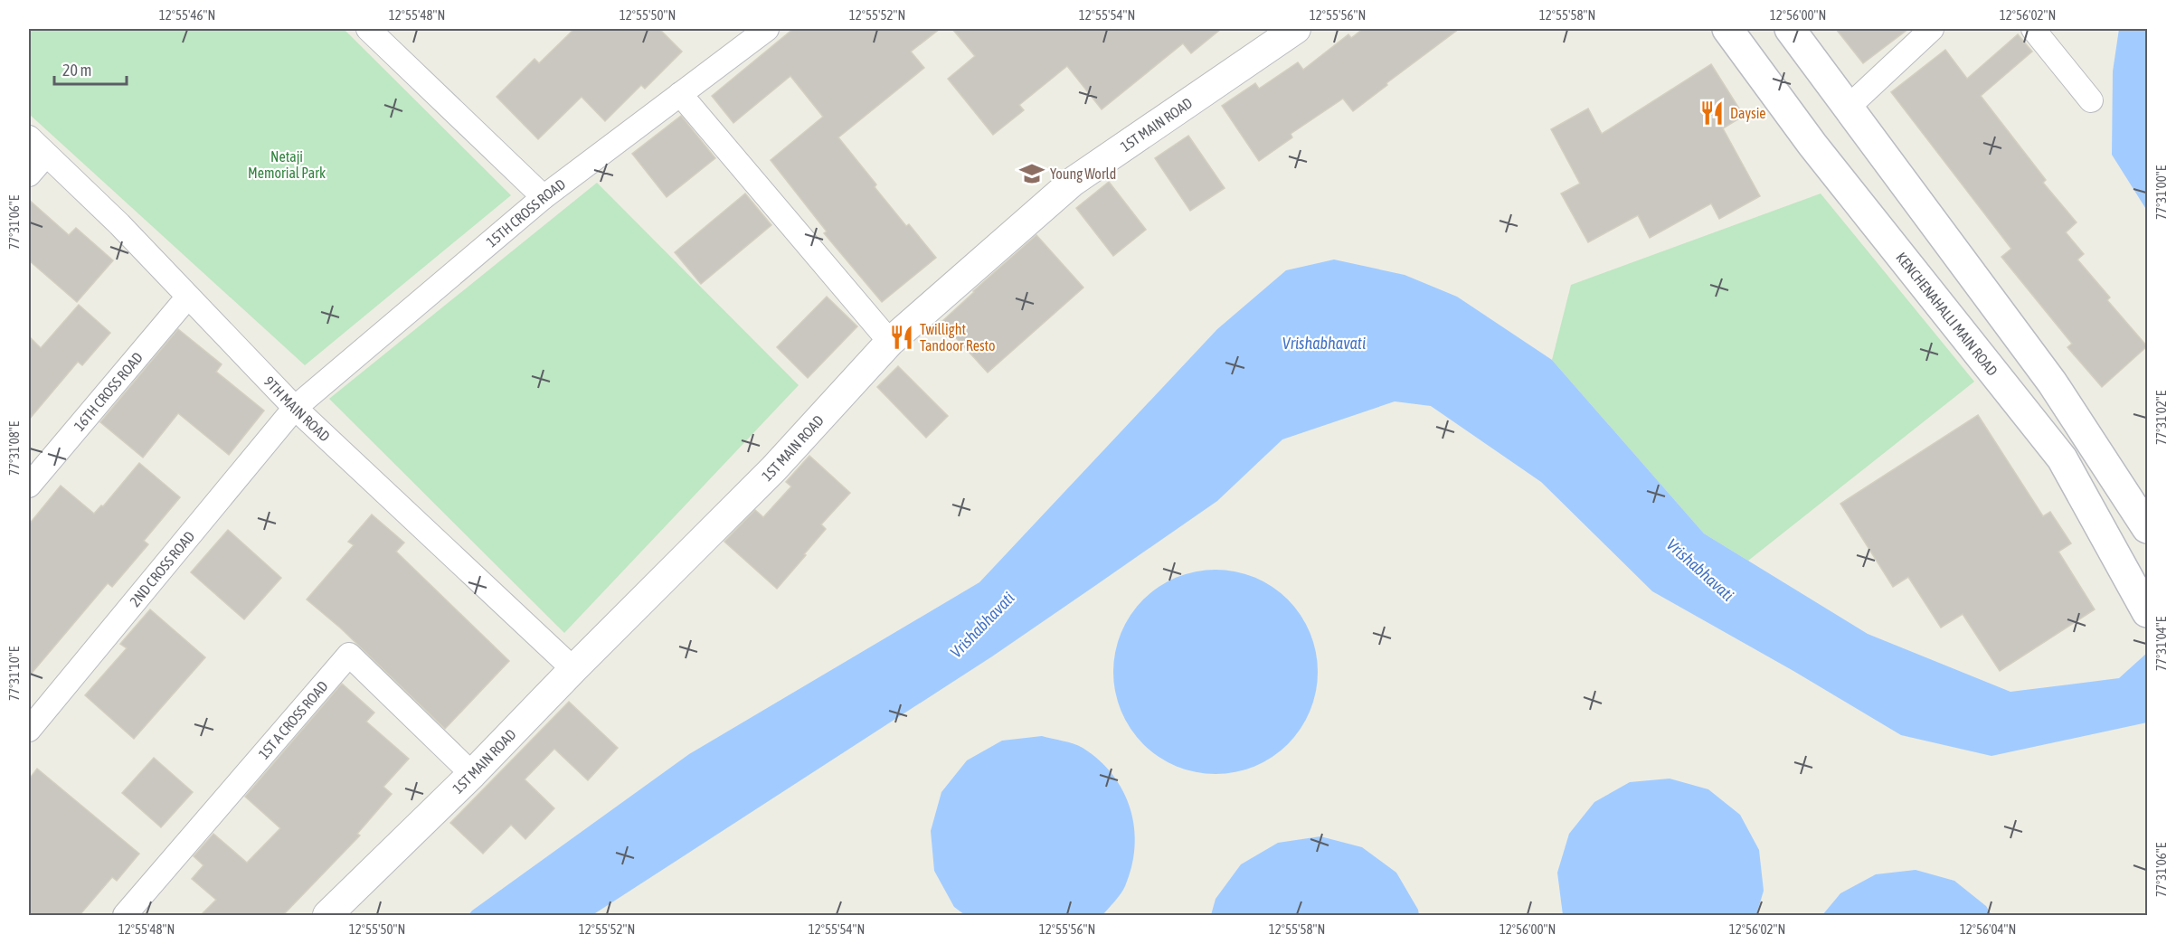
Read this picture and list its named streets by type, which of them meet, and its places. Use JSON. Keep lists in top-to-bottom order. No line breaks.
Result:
{"streets":{"main road":["KENCHENAHALLI MAIN ROAD"],"street":["1ST MAIN ROAD","15TH CROSS ROAD","16TH CROSS ROAD","9TH MAIN ROAD","2ND CROSS ROAD","1ST A CROSS ROAD"]},"crossings":[["1ST MAIN ROAD","9TH MAIN ROAD"],["1ST MAIN ROAD","1ST A CROSS ROAD"],["15TH CROSS ROAD","9TH MAIN ROAD"],["15TH CROSS ROAD","2ND CROSS ROAD"],["16TH CROSS ROAD","9TH MAIN ROAD"],["9TH MAIN ROAD","2ND CROSS ROAD"]],"water":["Vrishabhavati"],"parks":["Netaji Memorial Park"],"places":{"restaurant":["Daysie","Twillight Tandoor Resto"],"school or university":["Young World"]},"scale_bar":"20 m","coordinates":["12°55'46\"N","12°55'48\"N","12°55'50\"N","12°55'52\"N","12°55'54\"N","12°55'56\"N","12°55'58\"N","12°56'00\"N","12°56'02\"N","77°31'00\"E","77°31'06\"E","77°31'02\"E","77°31'08\"E","77°31'04\"E","77°31'10\"E","12°56'04\"N"]}
